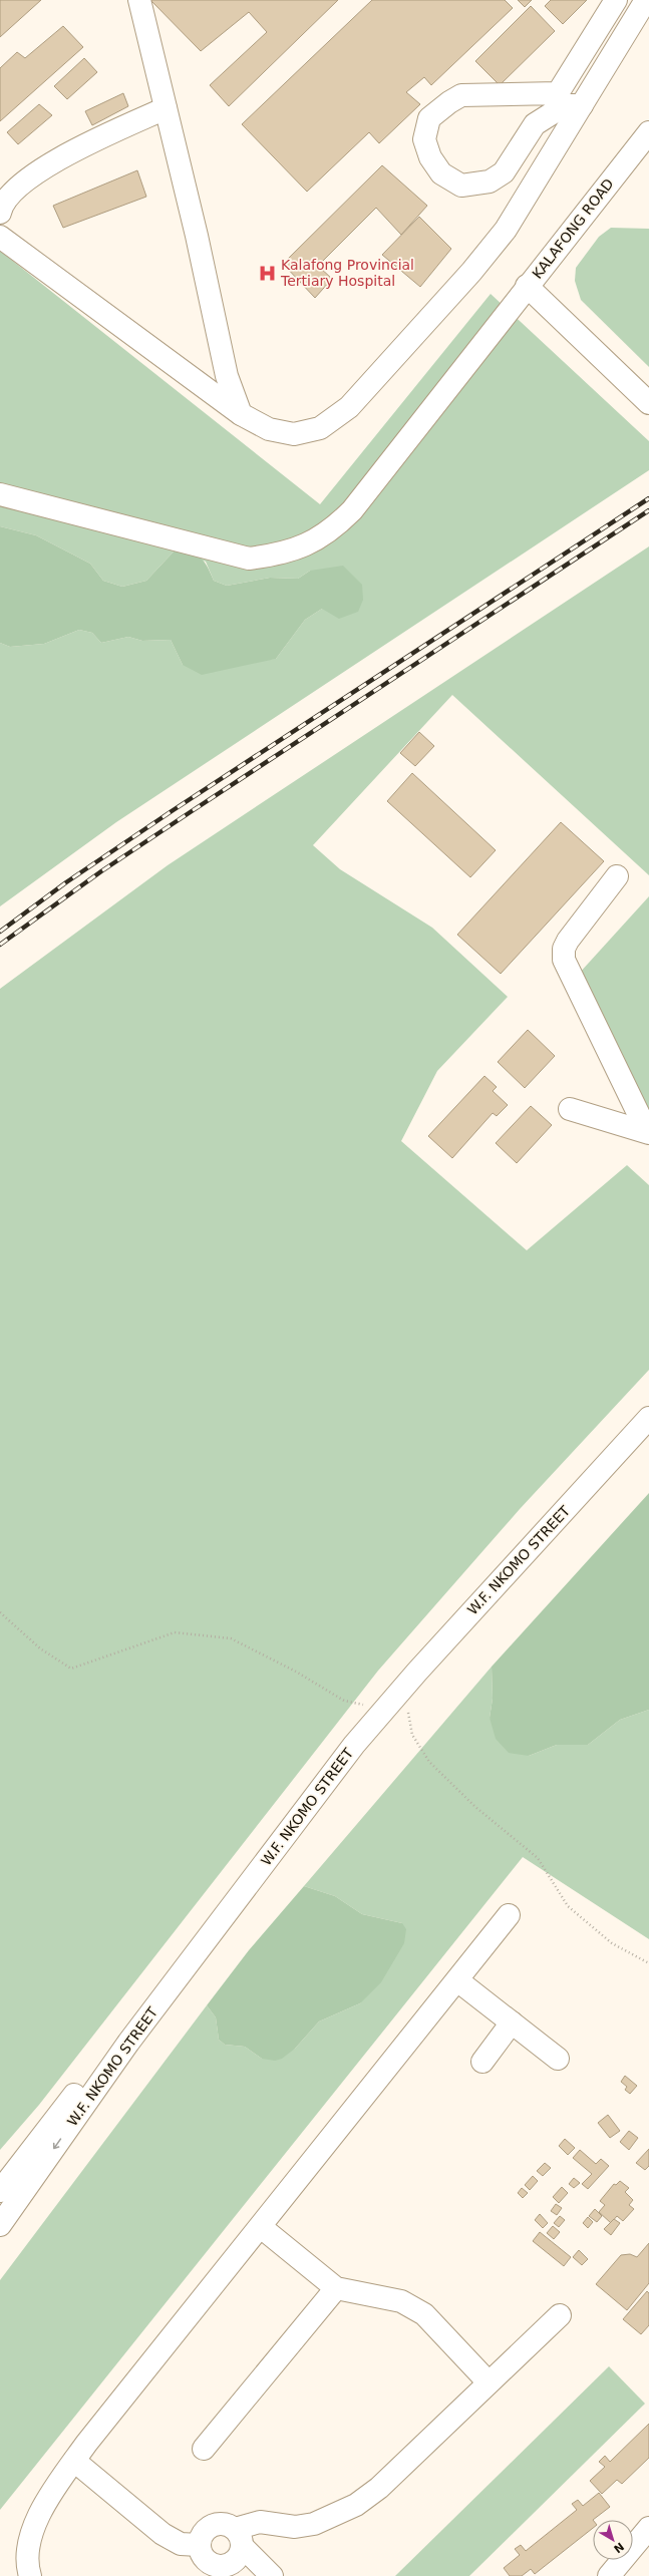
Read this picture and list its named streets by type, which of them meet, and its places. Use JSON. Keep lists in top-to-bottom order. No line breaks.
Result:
{"streets":{"street":["KALAFONG ROAD","W.F. NKOMO STREET"]},"places":{"hospital":["Kalafong Provincial Tertiary Hospital"]},"north":"bottom right"}
